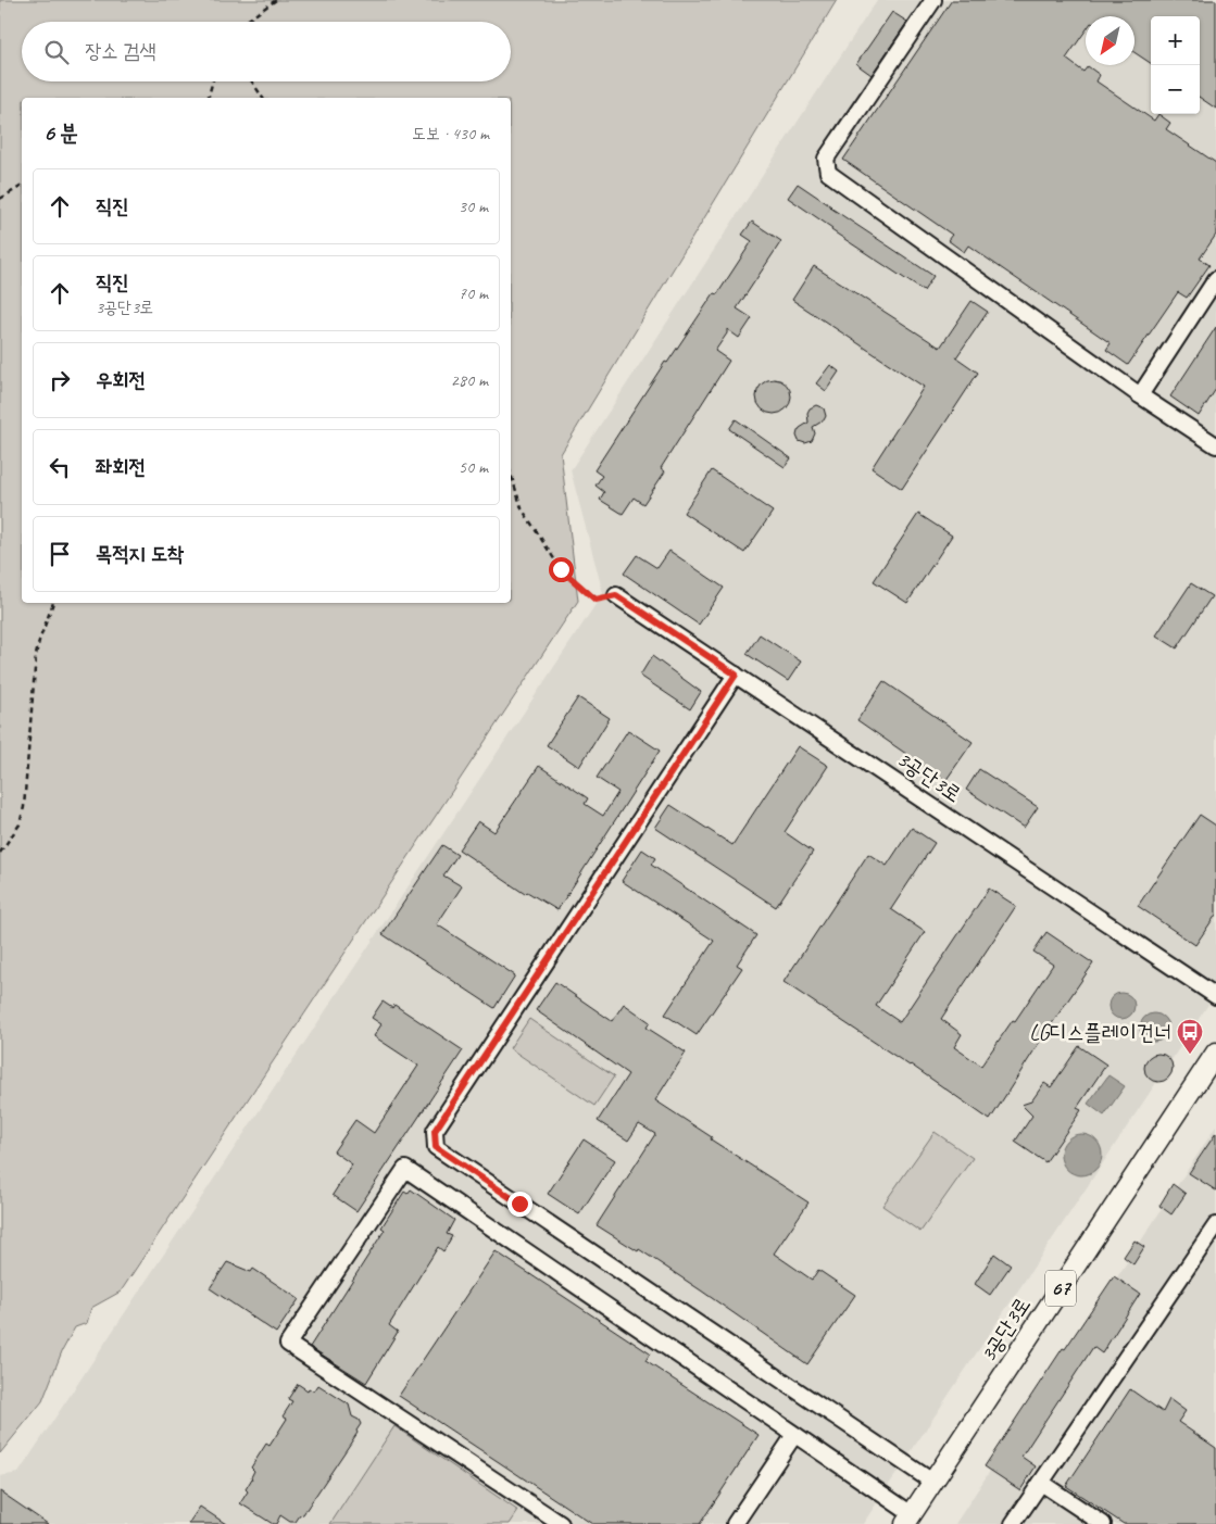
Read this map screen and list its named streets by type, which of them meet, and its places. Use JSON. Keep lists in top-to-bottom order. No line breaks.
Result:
{"streets":{"main road":["3공단3로","67"]},"places":{"bus stop":["LG디스플레이건너"]},"north":"bottom left","page":{"map_buttons":["+","−"],"search":"장소 검색","heading":["6 분","도보 · 430 m"],"list":[["직진","30 m"],["직진","3공단3로","70 m"],["우회전","280 m"],["좌회전","50 m"],"목적지 도착"]}}
